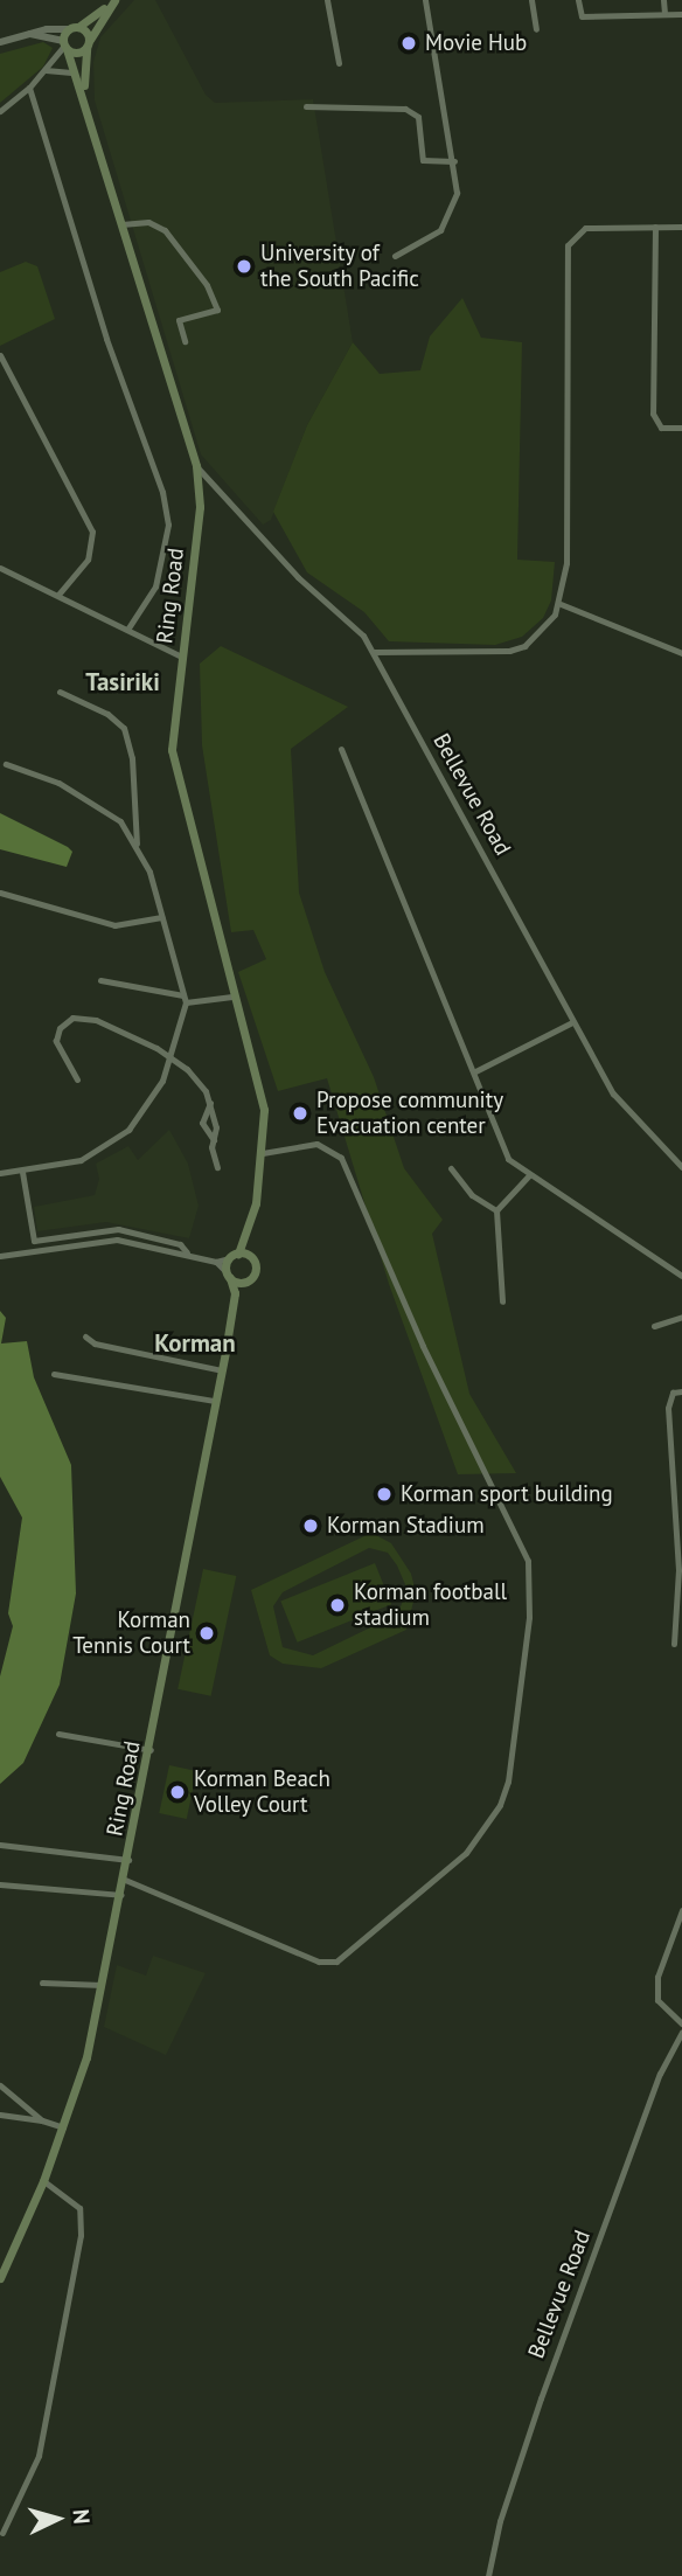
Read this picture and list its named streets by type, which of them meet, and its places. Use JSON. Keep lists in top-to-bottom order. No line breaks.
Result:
{"streets":{"main road":["Ring Road"],"street":["Bellevue Road"]},"crossings":[["Ring Road","Bellevue Road"]],"districts":["Tasiriki","Korman"],"places":["Movie Hub","University of the South Pacific","Propose community Evacuation center","Korman sport building","Korman Stadium","Korman football stadium","Korman Tennis Court","Korman Beach Volley Court"],"north":"right"}
